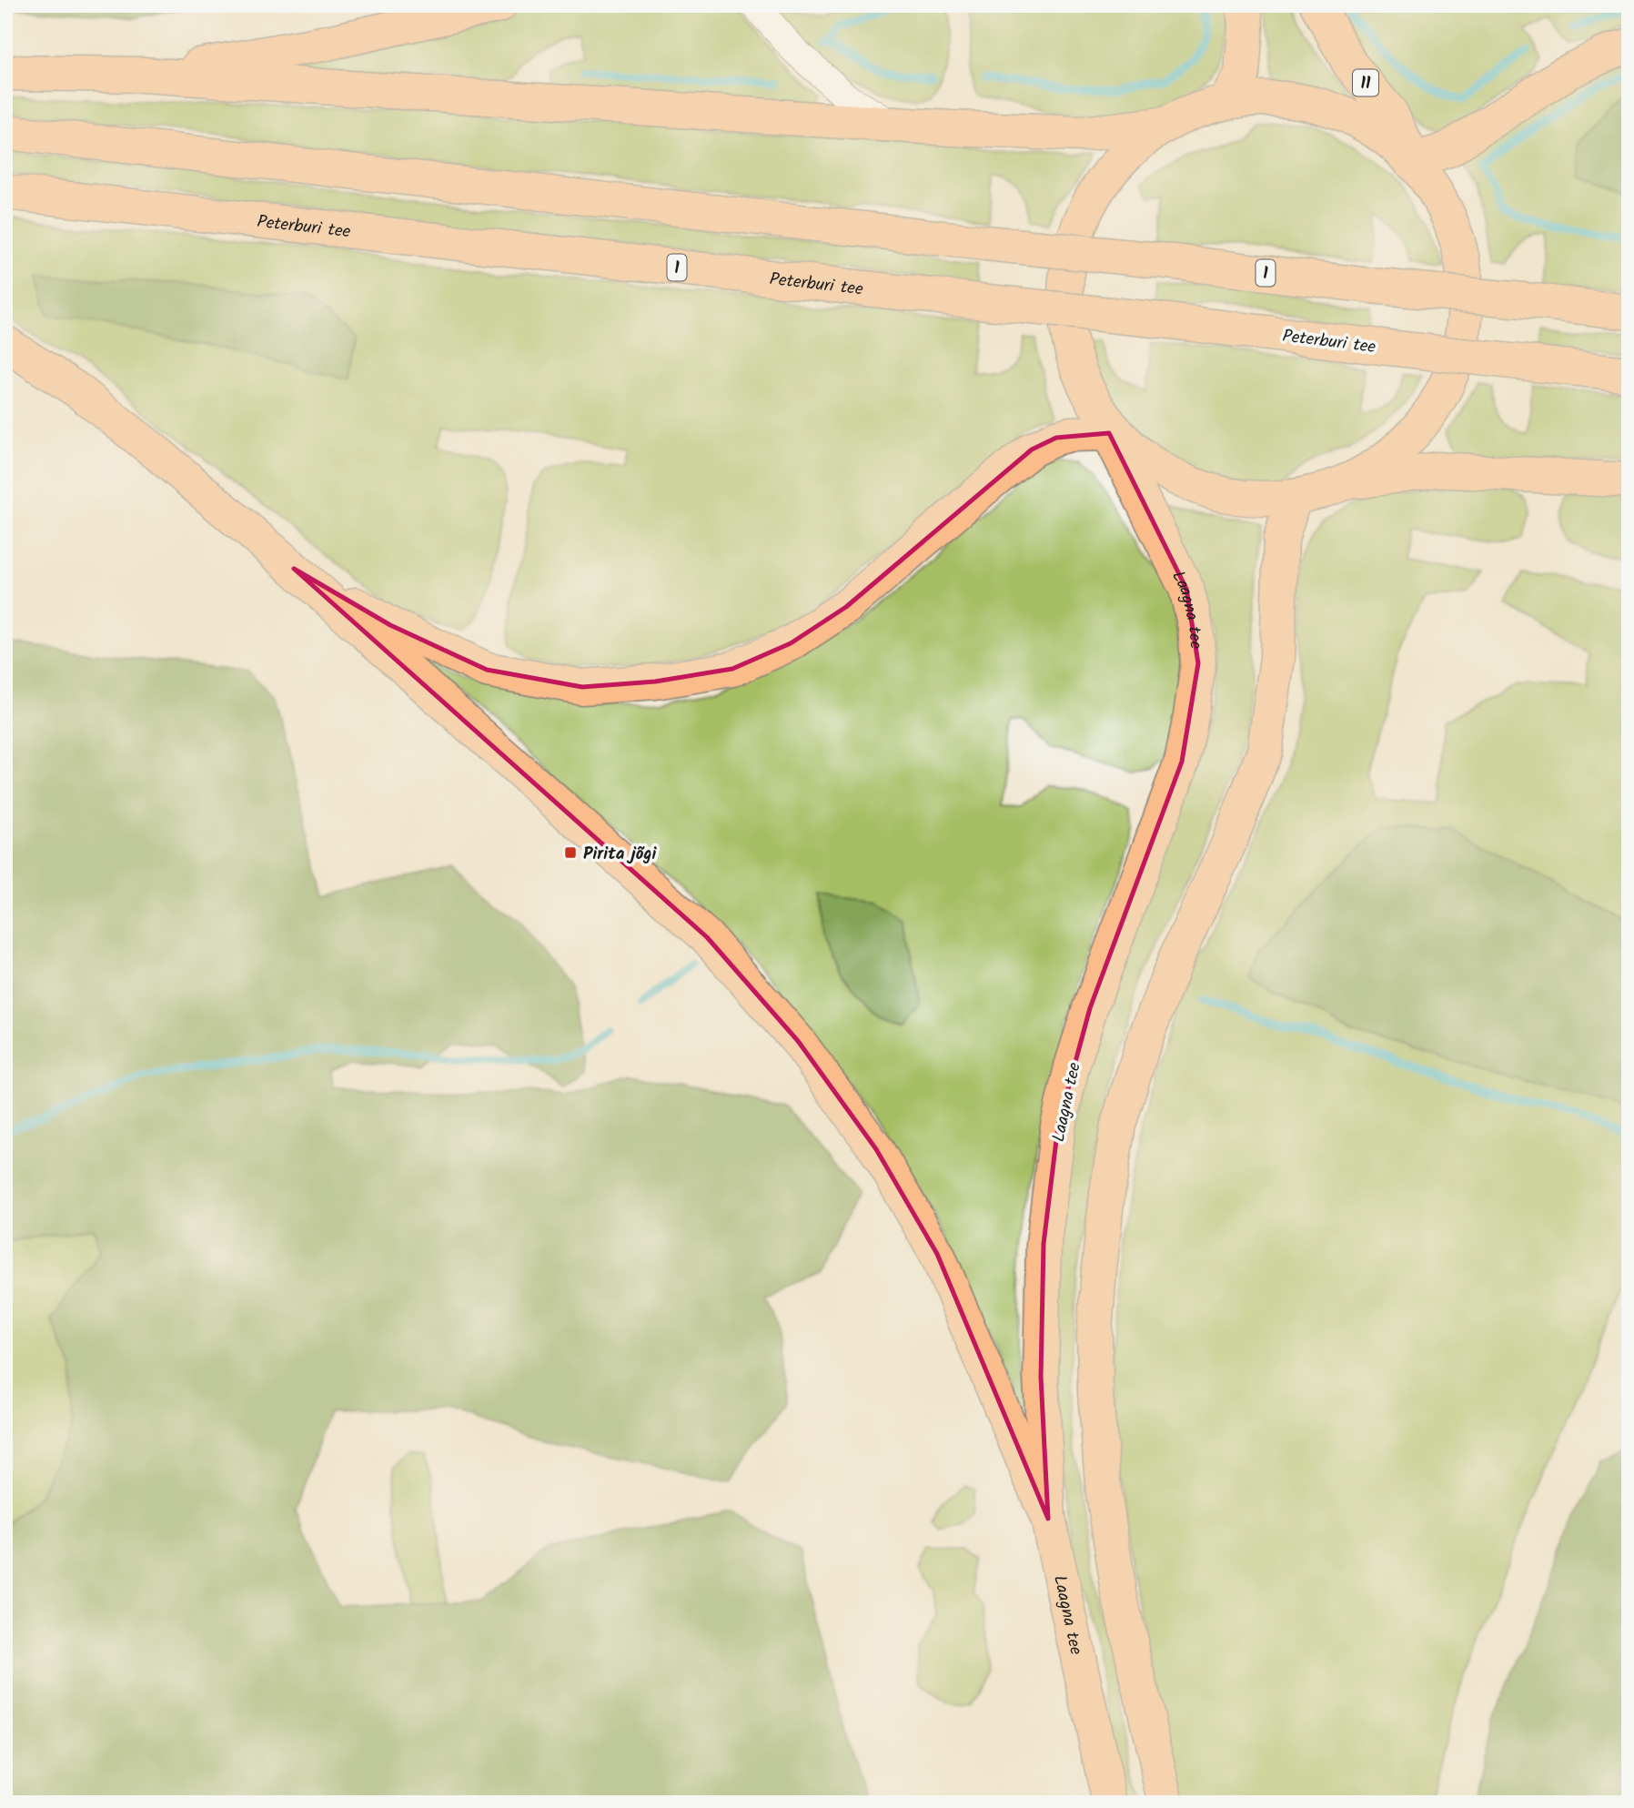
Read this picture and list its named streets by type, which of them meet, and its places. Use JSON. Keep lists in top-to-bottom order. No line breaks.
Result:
{"streets":{"main road":["11","Peterburi tee","1","Laagna tee"]},"places":{"transit":["Pirita jõgi"]}}
